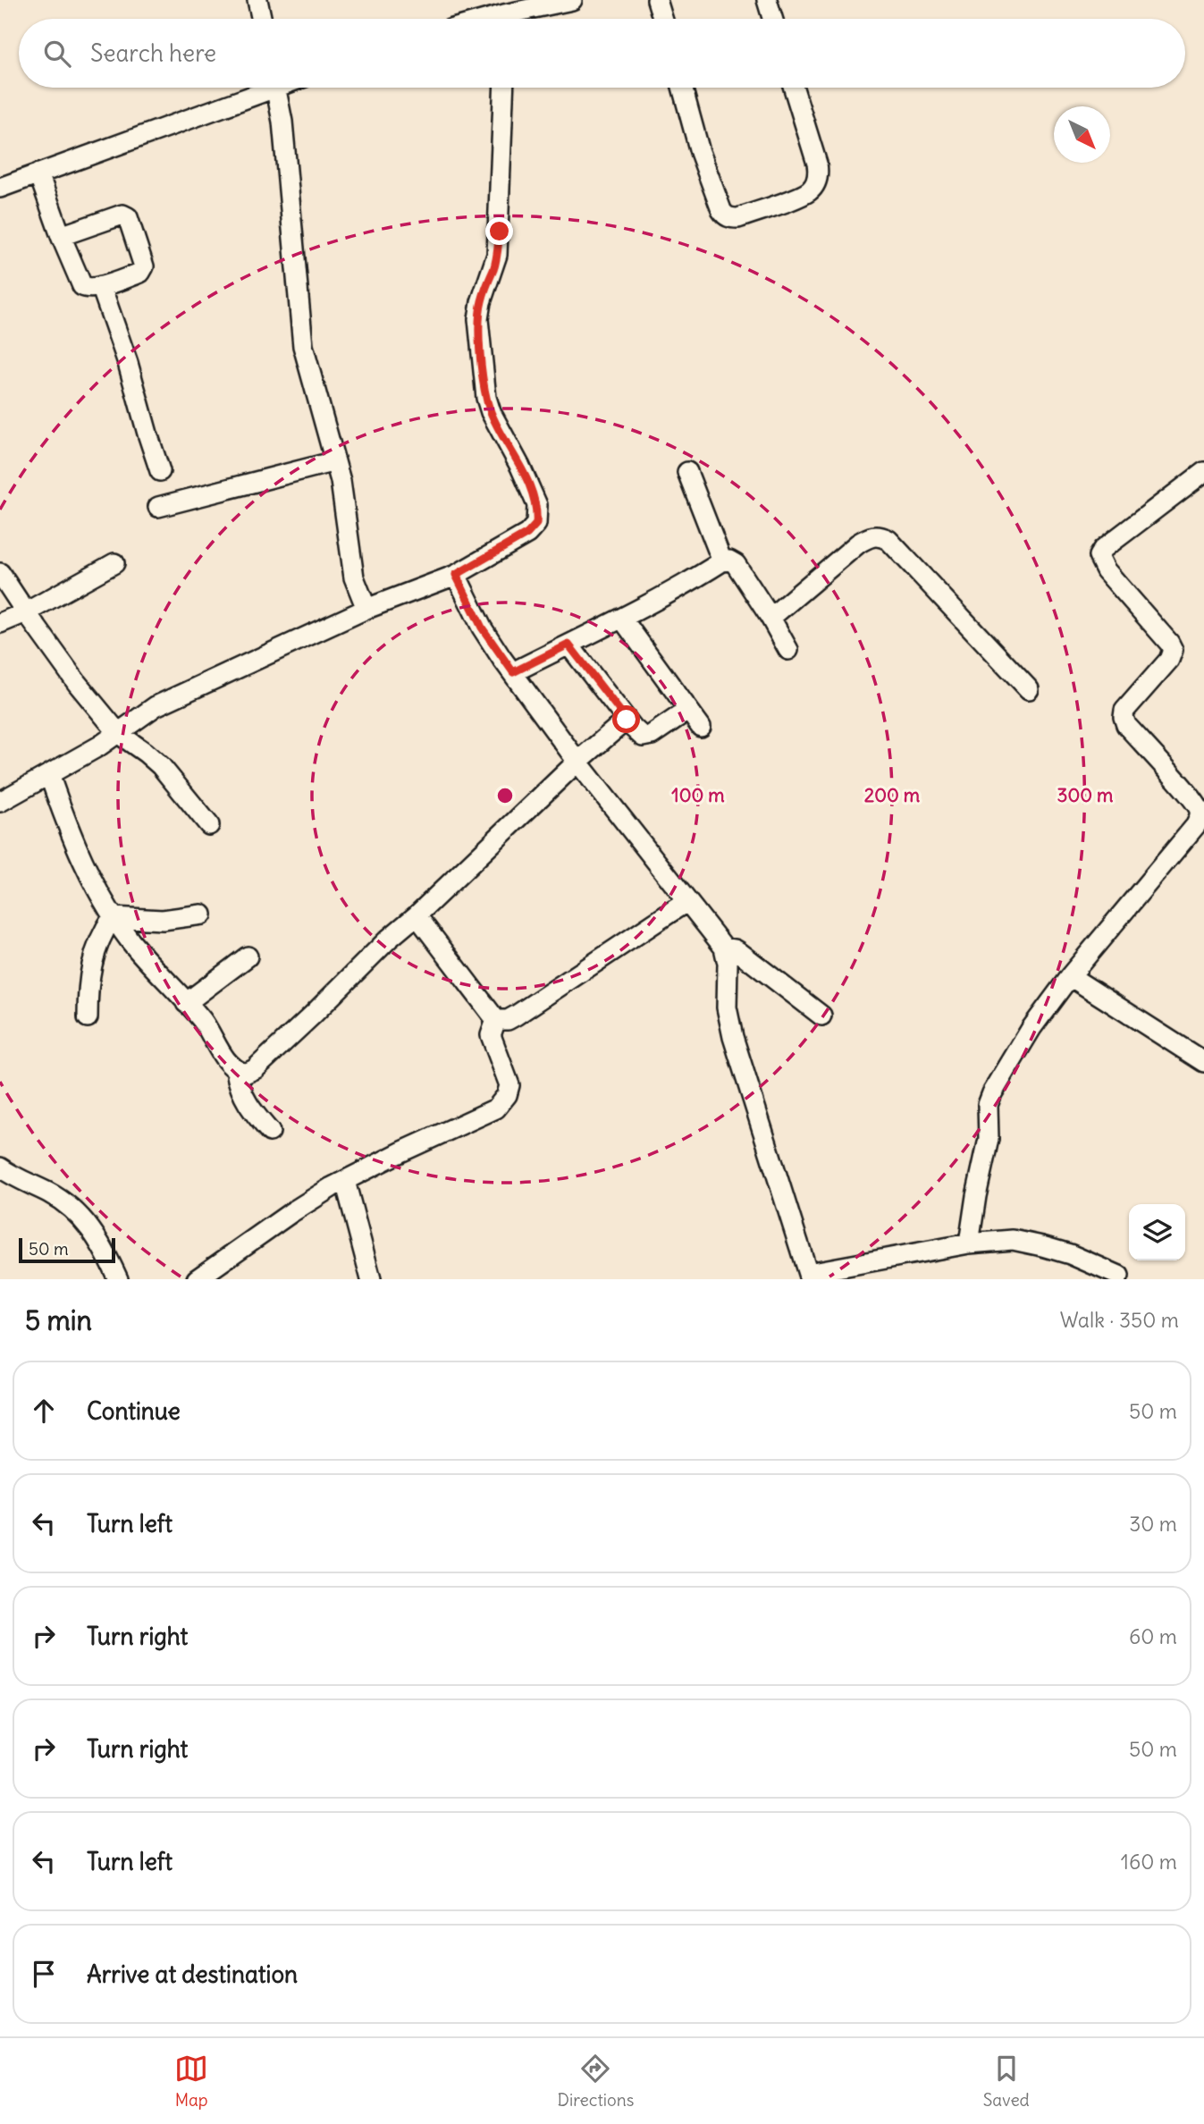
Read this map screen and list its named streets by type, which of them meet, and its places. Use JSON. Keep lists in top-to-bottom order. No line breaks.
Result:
{"scale_bar":"50 m","north":"bottom right","page":{"search":"Search here","scale":"50 m","heading":["5 min","Walk · 350 m"],"list":[["Continue","50 m"],["Turn left","30 m"],["Turn right","60 m"],["Turn right","50 m"],["Turn left","160 m"],"Arrive at destination"],"nav":["Map","Directions","Saved"]},"rings":["100 m","200 m","300 m"]}
